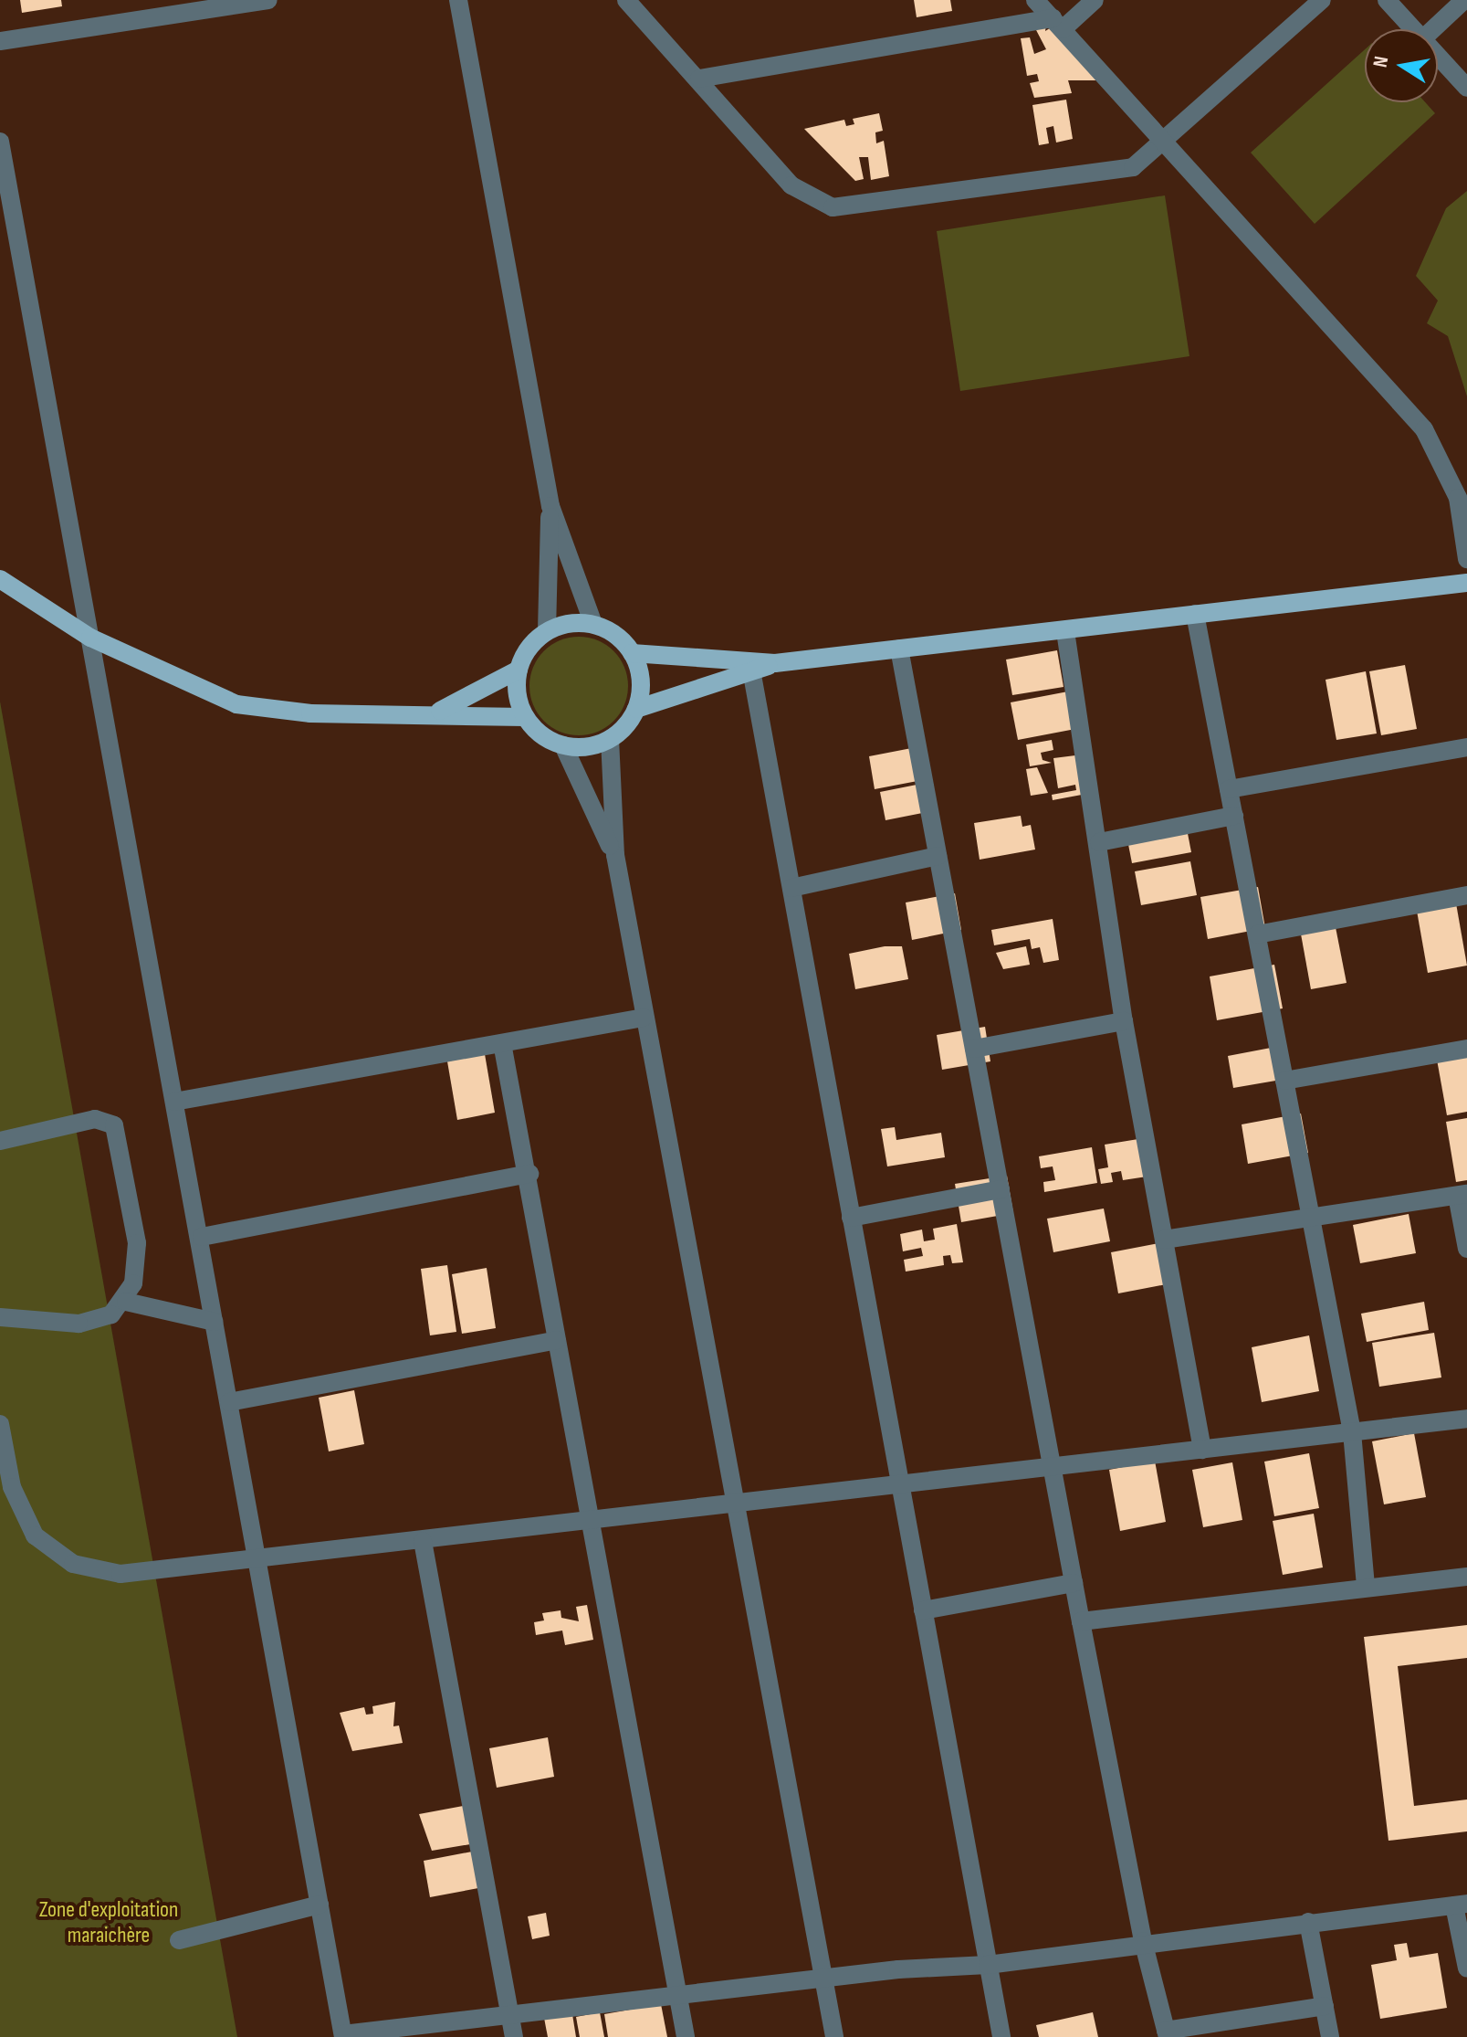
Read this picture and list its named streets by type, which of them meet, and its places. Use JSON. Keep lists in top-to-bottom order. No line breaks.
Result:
{"parks":["Zone d'exploitation maraichère"],"north":"left"}
